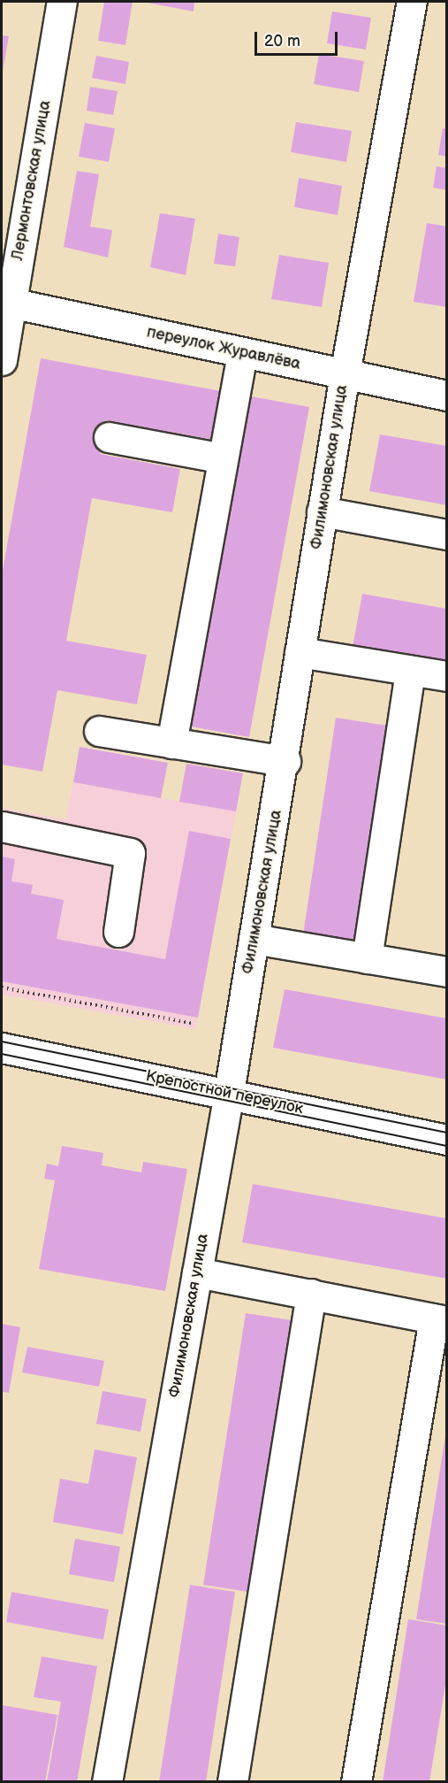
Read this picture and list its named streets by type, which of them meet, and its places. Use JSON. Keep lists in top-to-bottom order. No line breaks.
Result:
{"streets":{"street":["Лермонтовская улица","переулок Журавлёва","Филимоновская улица","Крепостной переулок"]},"crossings":[["Лермонтовская улица","переулок Журавлёва"],["переулок Журавлёва","Филимоновская улица"],["Филимоновская улица","Крепостной переулок"]],"scale_bar":"20 m"}
